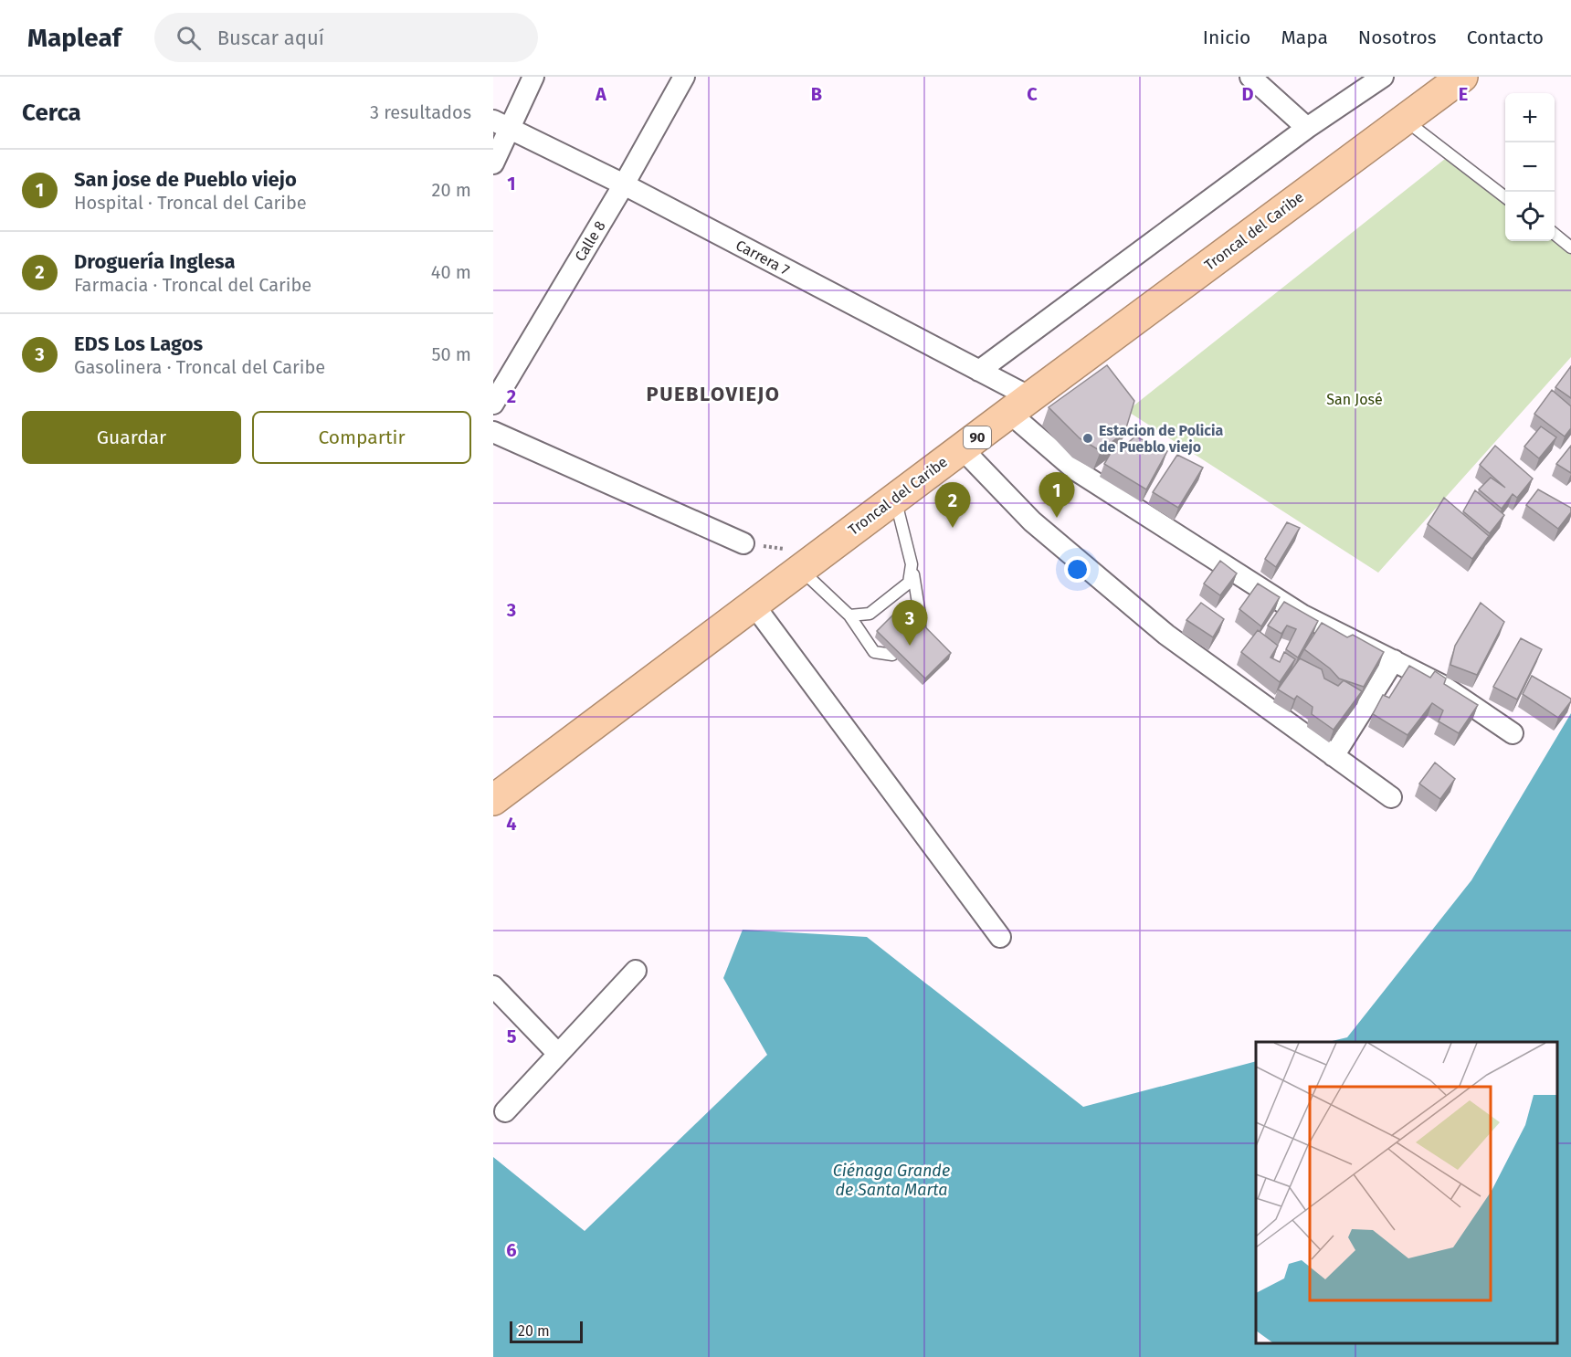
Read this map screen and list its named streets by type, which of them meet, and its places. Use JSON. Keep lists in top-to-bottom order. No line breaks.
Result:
{"streets":{"highway":["Troncal del Caribe","90"],"street":["Calle 8","Carrera 7"]},"crossings":[["Troncal del Caribe","Carrera 7"],["Calle 8","Carrera 7"]],"districts":["PUEBLOVIEJO"],"water":["Ciénaga Grande de Santa Marta"],"parks":["San José"],"places":["Estacion de Policia de Pueblo viejo"],"scale_bar":"20 m","page":{"header":"Mapleaf","search":"Buscar aquí","nav":["Inicio","Mapa","Nosotros","Contacto"],"heading":["Cerca","3 resultados"],"map_buttons":["+","−"],"list":[{"mark":"1","name":"San jose de Pueblo viejo","note":"Hospital · Troncal del Caribe","value":"20 m"},{"mark":"2","name":"Droguería Inglesa","note":"Farmacia · Troncal del Caribe","value":"40 m"},{"mark":"3","name":"EDS Los Lagos","note":"Gasolinera · Troncal del Caribe","value":"50 m"}],"buttons":["Guardar","Compartir"],"pins":["1","2","3"],"scale":"20 m"},"grid":{"columns":["A","B","C","D","E"],"rows":["1","2","3","4","5","6"]}}
